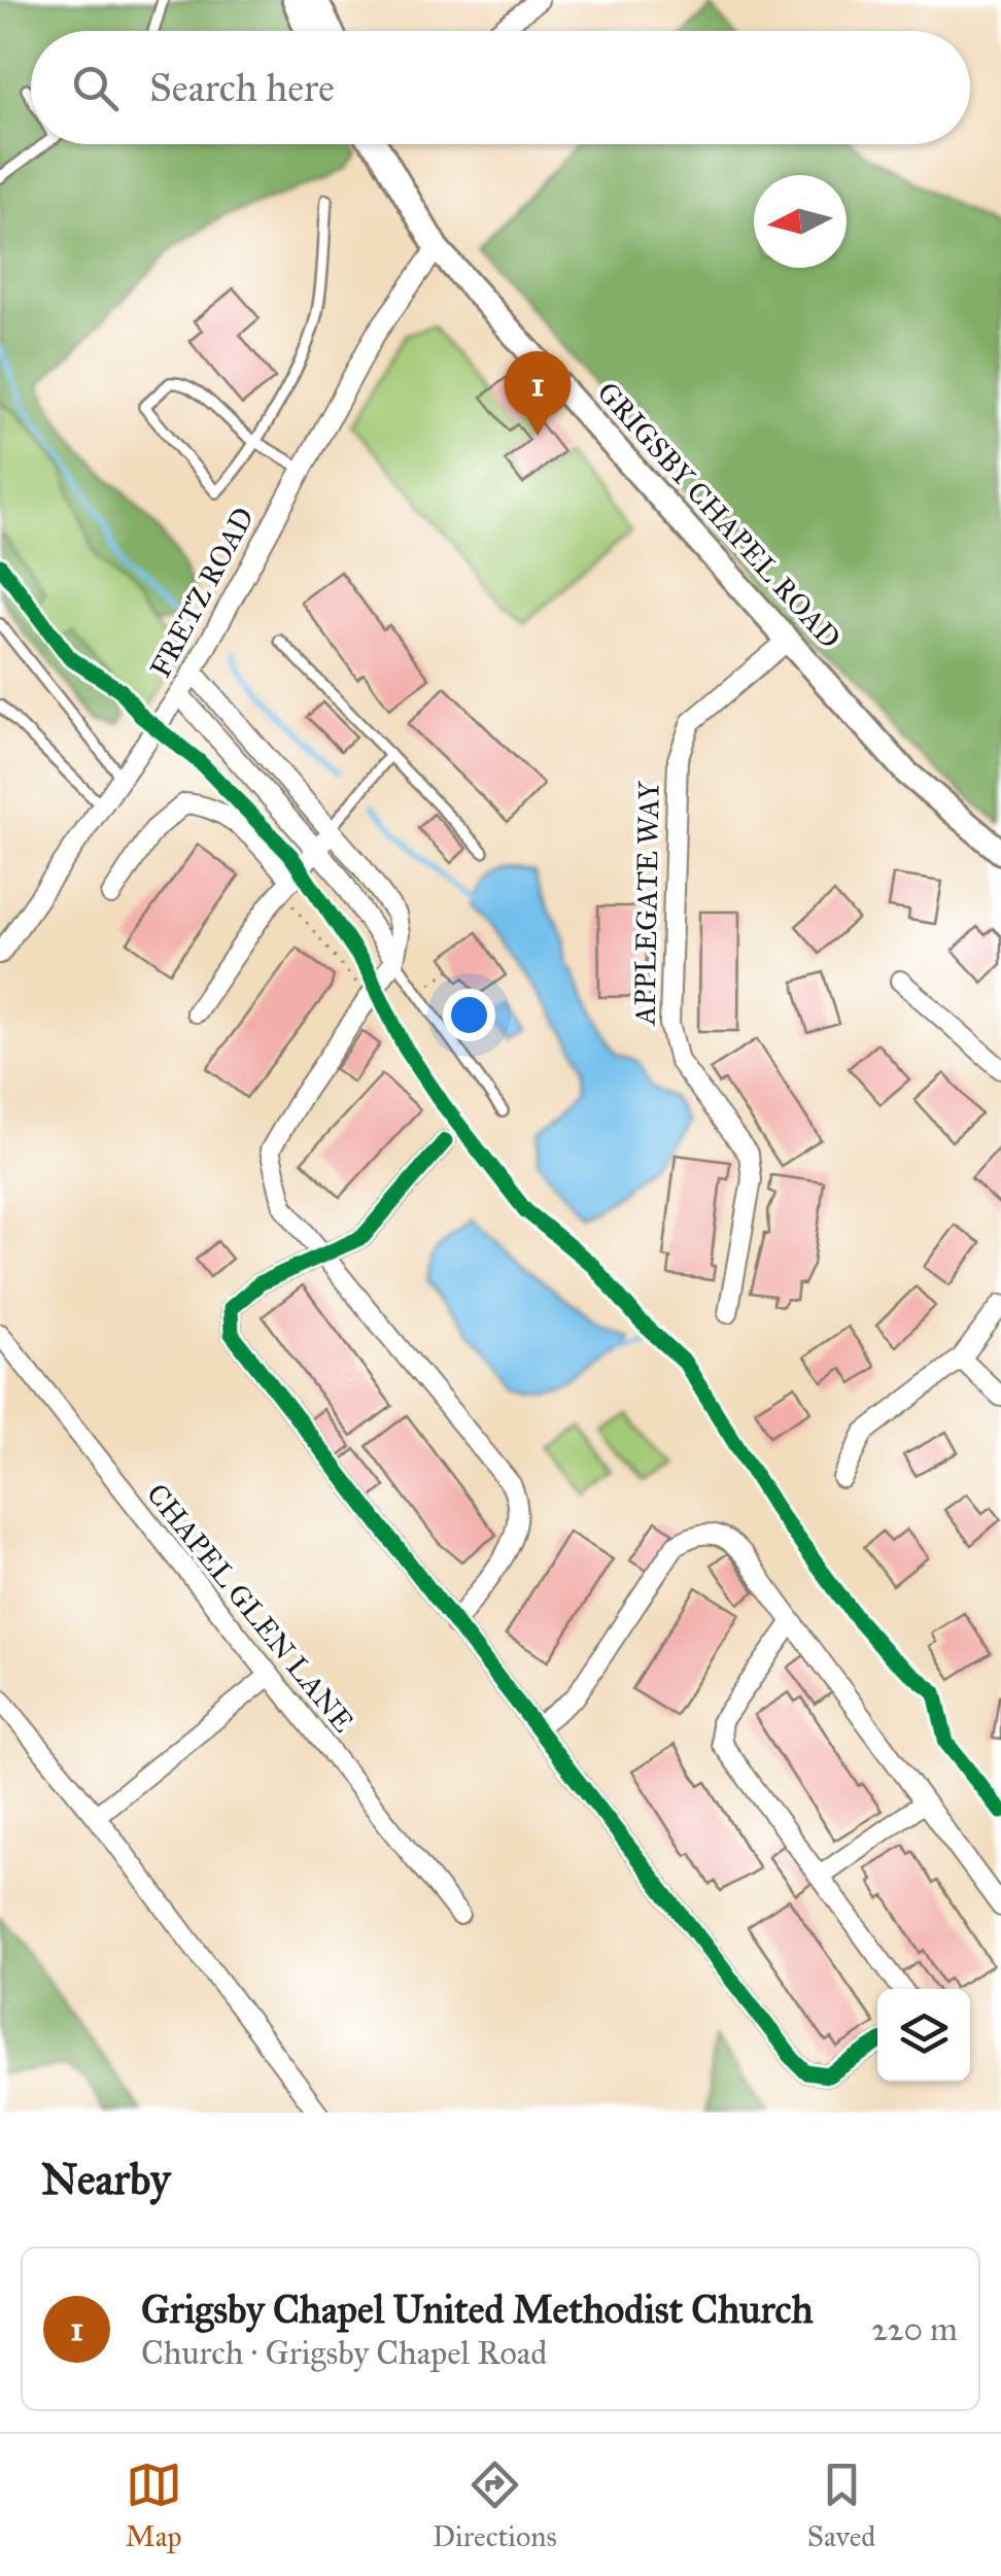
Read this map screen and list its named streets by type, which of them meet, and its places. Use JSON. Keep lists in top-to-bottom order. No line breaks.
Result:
{"streets":{"street":["GRIGSBY CHAPEL ROAD","FRETZ ROAD","APPLEGATE WAY","CHAPEL GLEN LANE"]},"crossings":[["GRIGSBY CHAPEL ROAD","FRETZ ROAD"],["GRIGSBY CHAPEL ROAD","APPLEGATE WAY"]],"north":"left","page":{"search":"Search here","pins":"1","heading":"Nearby","list":[{"mark":"1","name":"Grigsby Chapel United Methodist Church","note":"Church · Grigsby Chapel Road","value":"220 m"}],"nav":["Map","Directions","Saved"]}}
